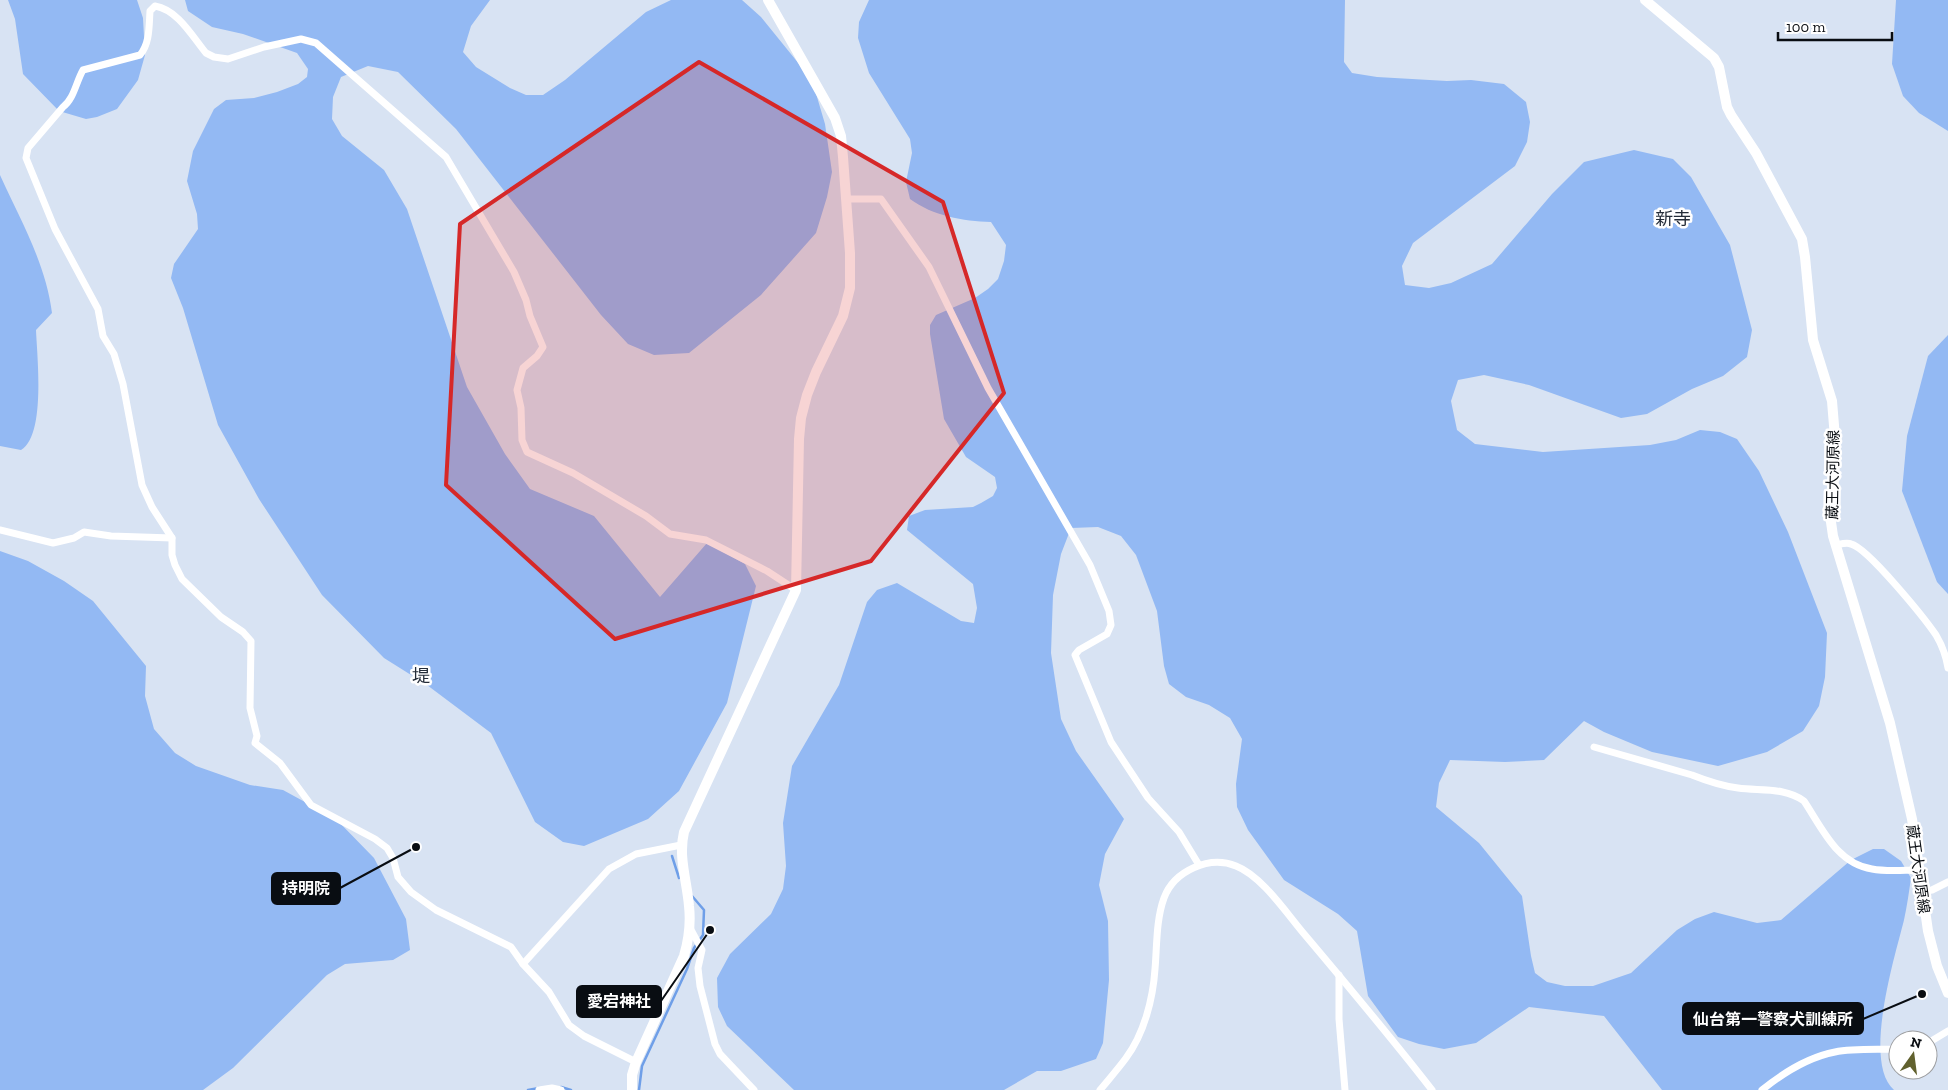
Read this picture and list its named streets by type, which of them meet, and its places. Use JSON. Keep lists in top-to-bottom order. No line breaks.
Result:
{"streets":{"street":["蔵王大河原線"]},"districts":["新寺","堤"],"places":["持明院","愛宕神社","仙台第一警察犬訓練所"],"scale_bar":"100 m","north":"top"}
